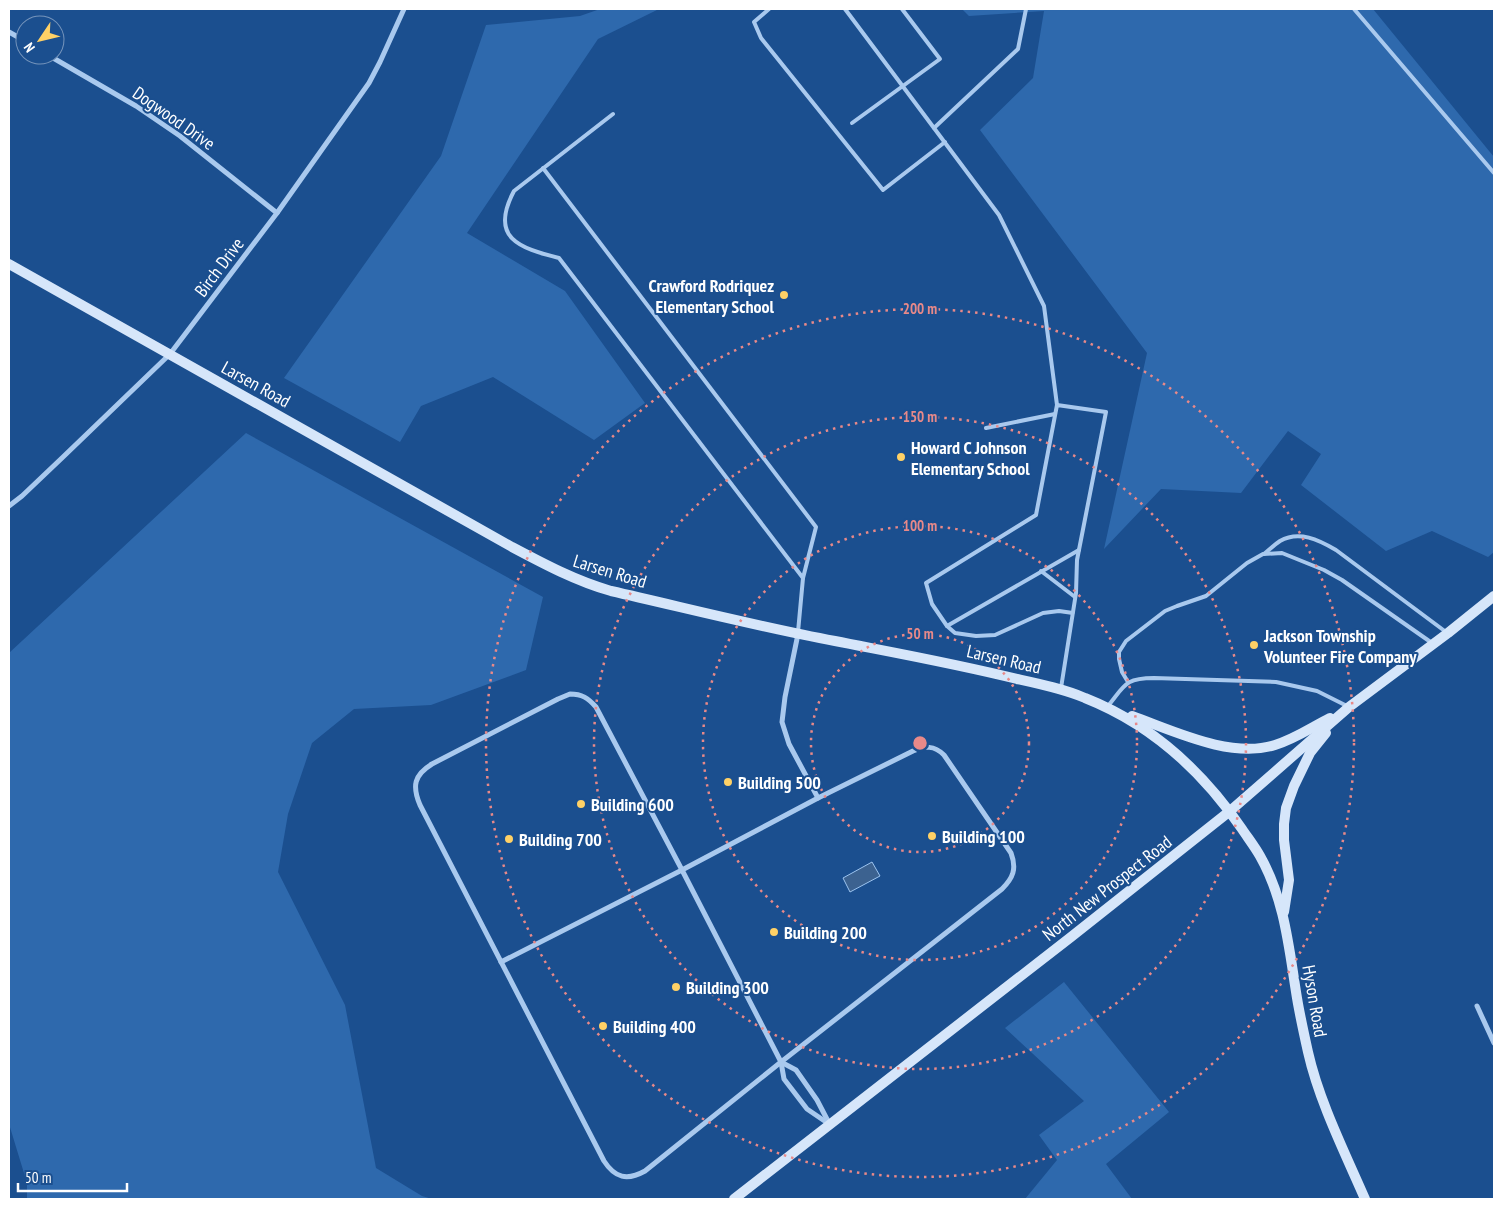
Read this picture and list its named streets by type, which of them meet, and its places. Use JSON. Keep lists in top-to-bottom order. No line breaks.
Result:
{"streets":{"street":["Dogwood Drive","Birch Drive","Larsen Road","North New Prospect Road","Hyson Road"]},"crossings":[["Dogwood Drive","Birch Drive"],["Birch Drive","Larsen Road"],["Larsen Road","North New Prospect Road"],["Larsen Road","Hyson Road"],["North New Prospect Road","Hyson Road"]],"places":["Crawford Rodriquez Elementary School","Howard C Johnson Elementary School","Jackson Township Volunteer Fire Company","Building 500","Building 600","Building 100","Building 700","Building 200","Building 300","Building 400"],"scale_bar":"50 m","north":"bottom left","rings":["200 m","150 m","100 m","50 m"]}
